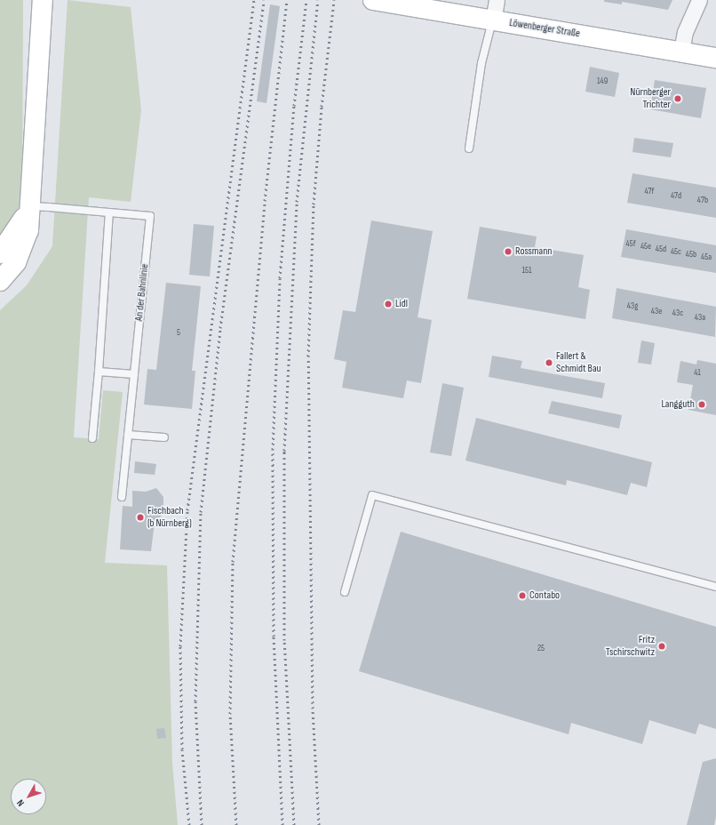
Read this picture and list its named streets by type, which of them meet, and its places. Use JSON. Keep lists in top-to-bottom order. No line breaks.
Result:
{"streets":{"street":["Löwenberger Straße"],"lane":["An der Bahnlinie"]},"places":["Nürnberger Trichter","Rossmann","Lidl","Fallert & Schmidt Bau","Langguth","Fischbach (b Nürnberg)","Contabo","Fritz Tschirschwitz"],"house_numbers":["149","47f","47d","47b","45f","45e","45d","45c","45b","45a","151","43g","43e","43c","43a","5","41","25"],"north":"bottom left"}
